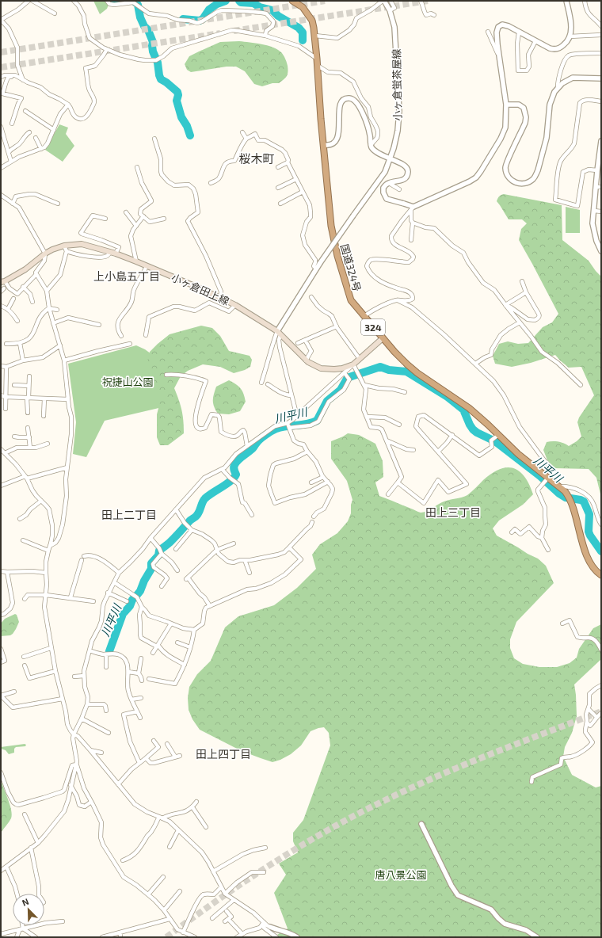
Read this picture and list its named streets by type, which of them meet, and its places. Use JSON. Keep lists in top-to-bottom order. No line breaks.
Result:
{"streets":{"highway":["国道324号","324"],"main road":["小ヶ倉田上線"],"street":["小ヶ倉蛍茶屋線"]},"crossings":[["国道324号","小ヶ倉田上線"]],"districts":["桜木町","上小島五丁目","田上三丁目","田上二丁目","田上四丁目"],"water":["川平川"],"parks":["祝捷山公園","唐八景公園"],"north":"top left"}
